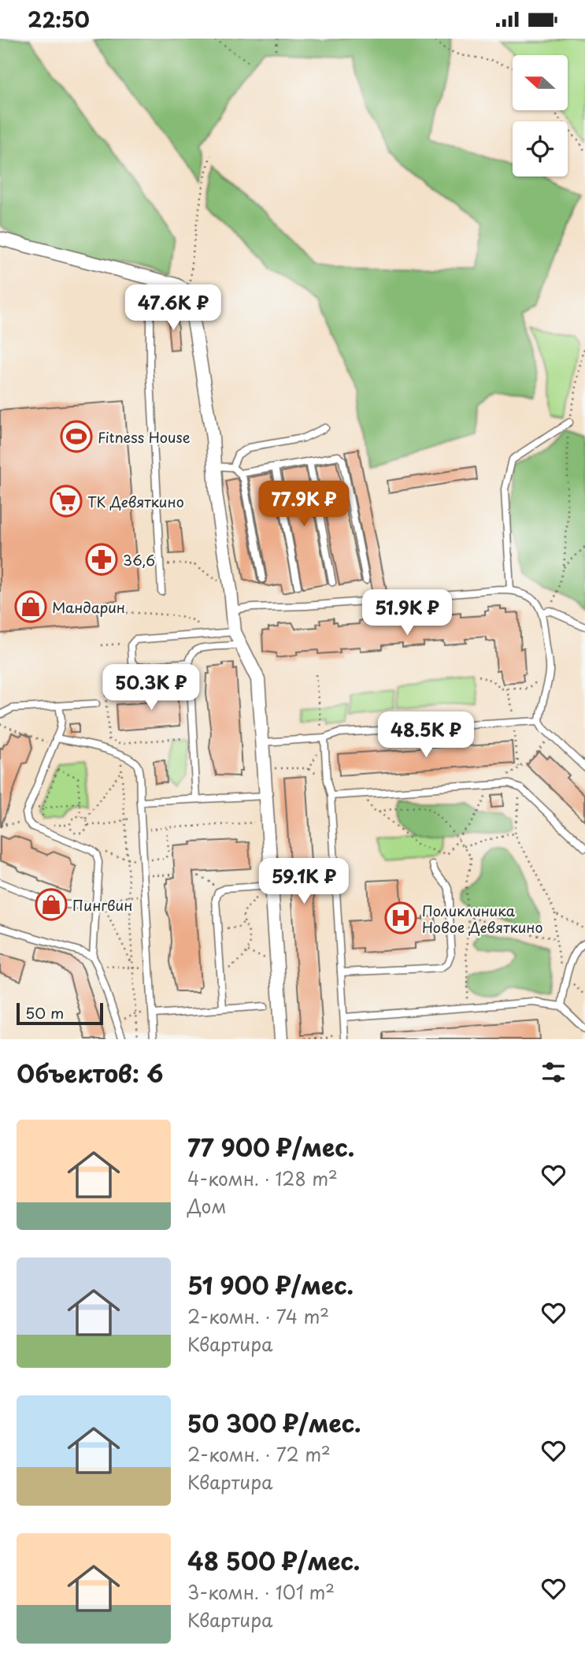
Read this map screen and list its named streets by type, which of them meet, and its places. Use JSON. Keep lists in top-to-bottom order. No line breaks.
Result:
{"places":{"sports":["Fitness House"],"supermarket":["ТК Девяткино"],"pharmacy":["36,6"],"shop":["Мандарин","Пингвин"],"hospital":["Поликлиника Новое Девяткино"]},"scale_bar":"50 m","north":"left","page":{"status":"22:50","price":["47.6K ₽","77.9K ₽","51.9K ₽","50.3K ₽","48.5K ₽","59.1K ₽"],"scale":"50 m","heading":"Объектов: 6","list":[{"name":"77 900 ₽/мес.","note":"4-комн. · 128 m² · Дом"},{"name":"51 900 ₽/мес.","note":"2-комн. · 74 m² · Квартира"},{"name":"50 300 ₽/мес.","note":"2-комн. · 72 m² · Квартира"},{"name":"48 500 ₽/мес.","note":"3-комн. · 101 m² · Квартира"}]}}
